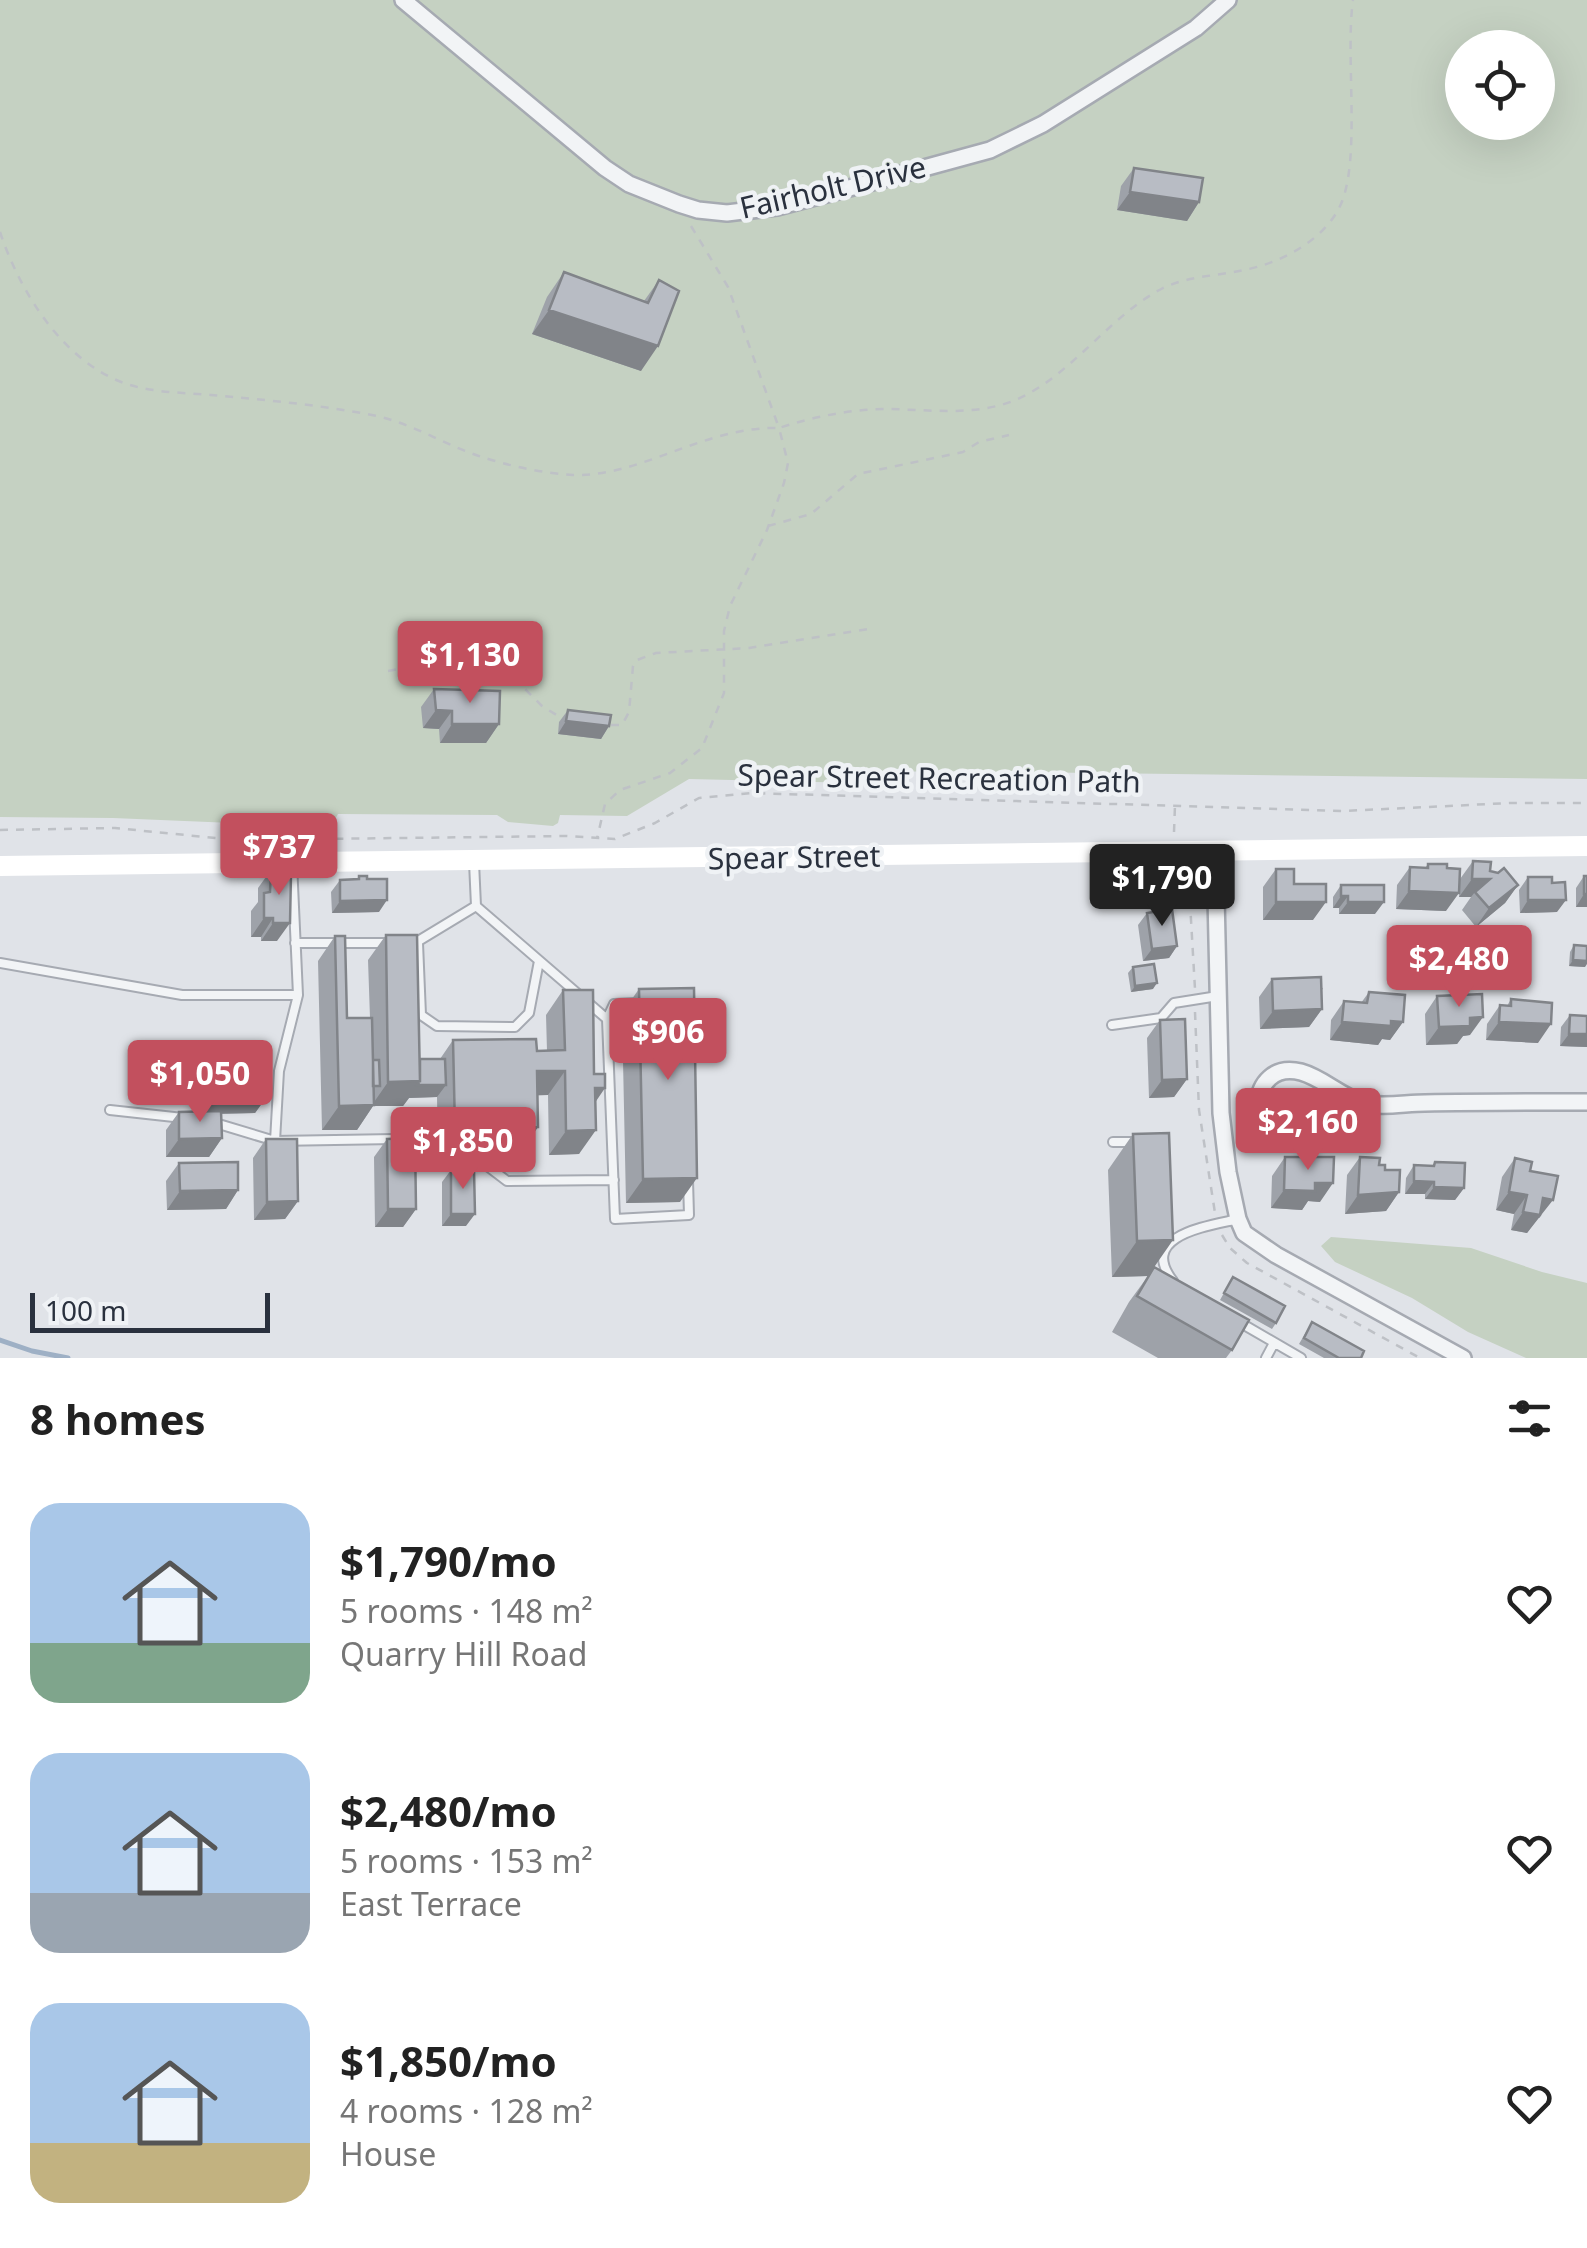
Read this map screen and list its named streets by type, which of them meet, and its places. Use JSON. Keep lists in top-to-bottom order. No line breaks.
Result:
{"streets":{"main road":["Spear Street"],"street":["Fairholt Drive"],"path":["Spear Street Recreation Path"]},"scale_bar":"100 m","page":{"price":["$1,130","$737","$1,790","$2,480","$906","$1,050","$2,160","$1,850"],"scale":"100 m","heading":"8 homes","list":[{"name":"$1,790/mo","note":"5 rooms · 148 m² · Quarry Hill Road"},{"name":"$2,480/mo","note":"5 rooms · 153 m² · East Terrace"},{"name":"$1,850/mo","note":"4 rooms · 128 m² · House"}]}}
